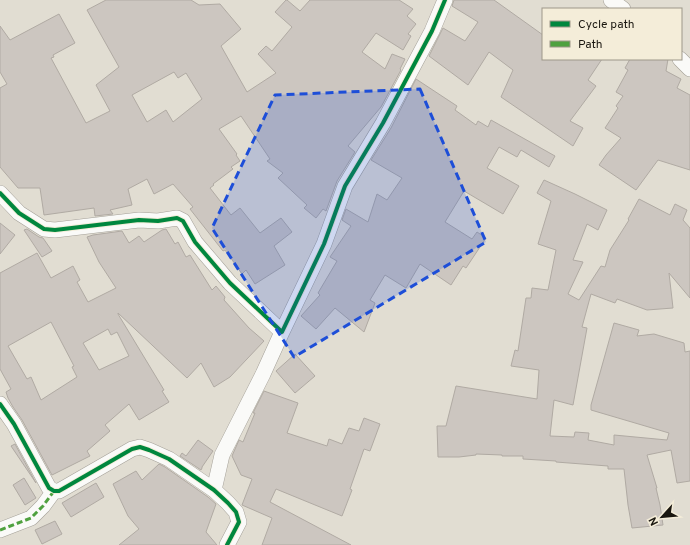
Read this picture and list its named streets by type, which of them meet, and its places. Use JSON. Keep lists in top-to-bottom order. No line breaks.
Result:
{"legend":["Cycle path","Path"],"north":"bottom left"}
